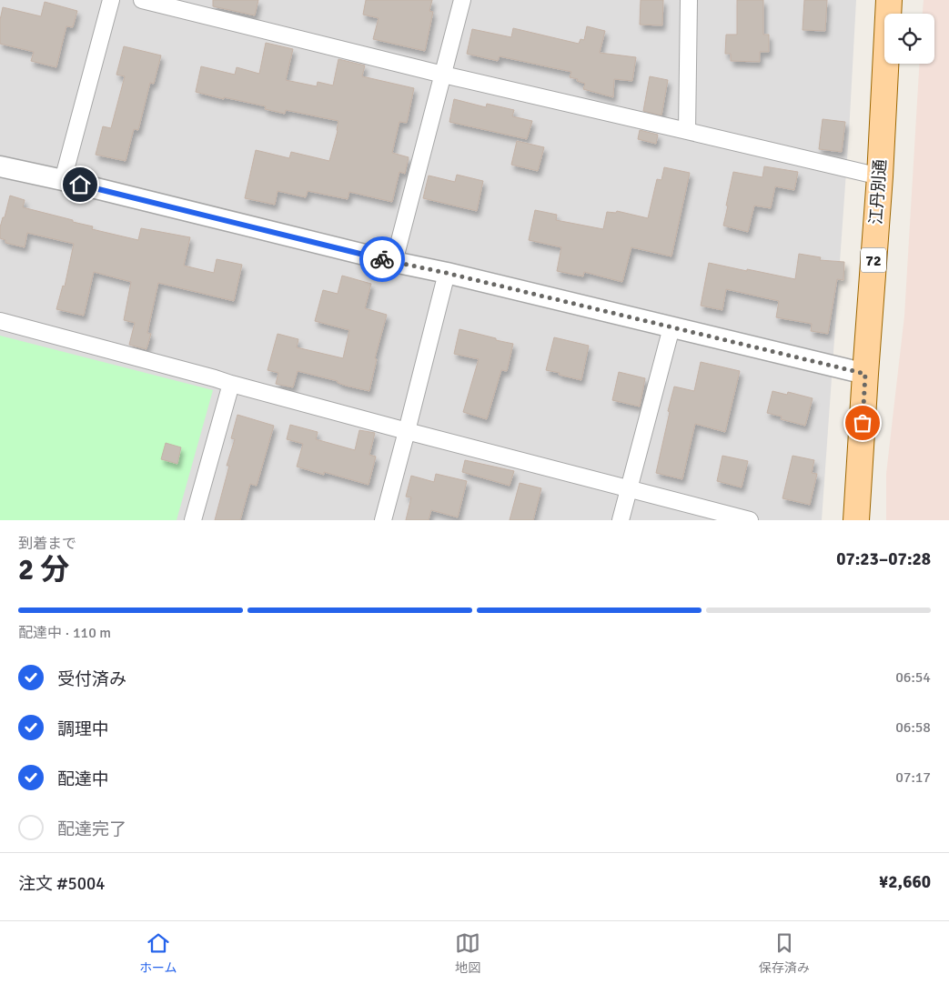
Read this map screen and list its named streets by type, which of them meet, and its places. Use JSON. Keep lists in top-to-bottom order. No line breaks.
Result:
{"streets":{"main road":["江丹別通","72"]},"page":{"heading":["2 分","到着まで","07:23–07:28"],"panel":["注文 #5004","¥2,660"],"bar":"配達中 · 110 m","list":[["受付済み","06:54"],["調理中","06:58"],["配達中","07:17"],"配達完了"],"tabs":["ホーム","地図","保存済み"]}}
